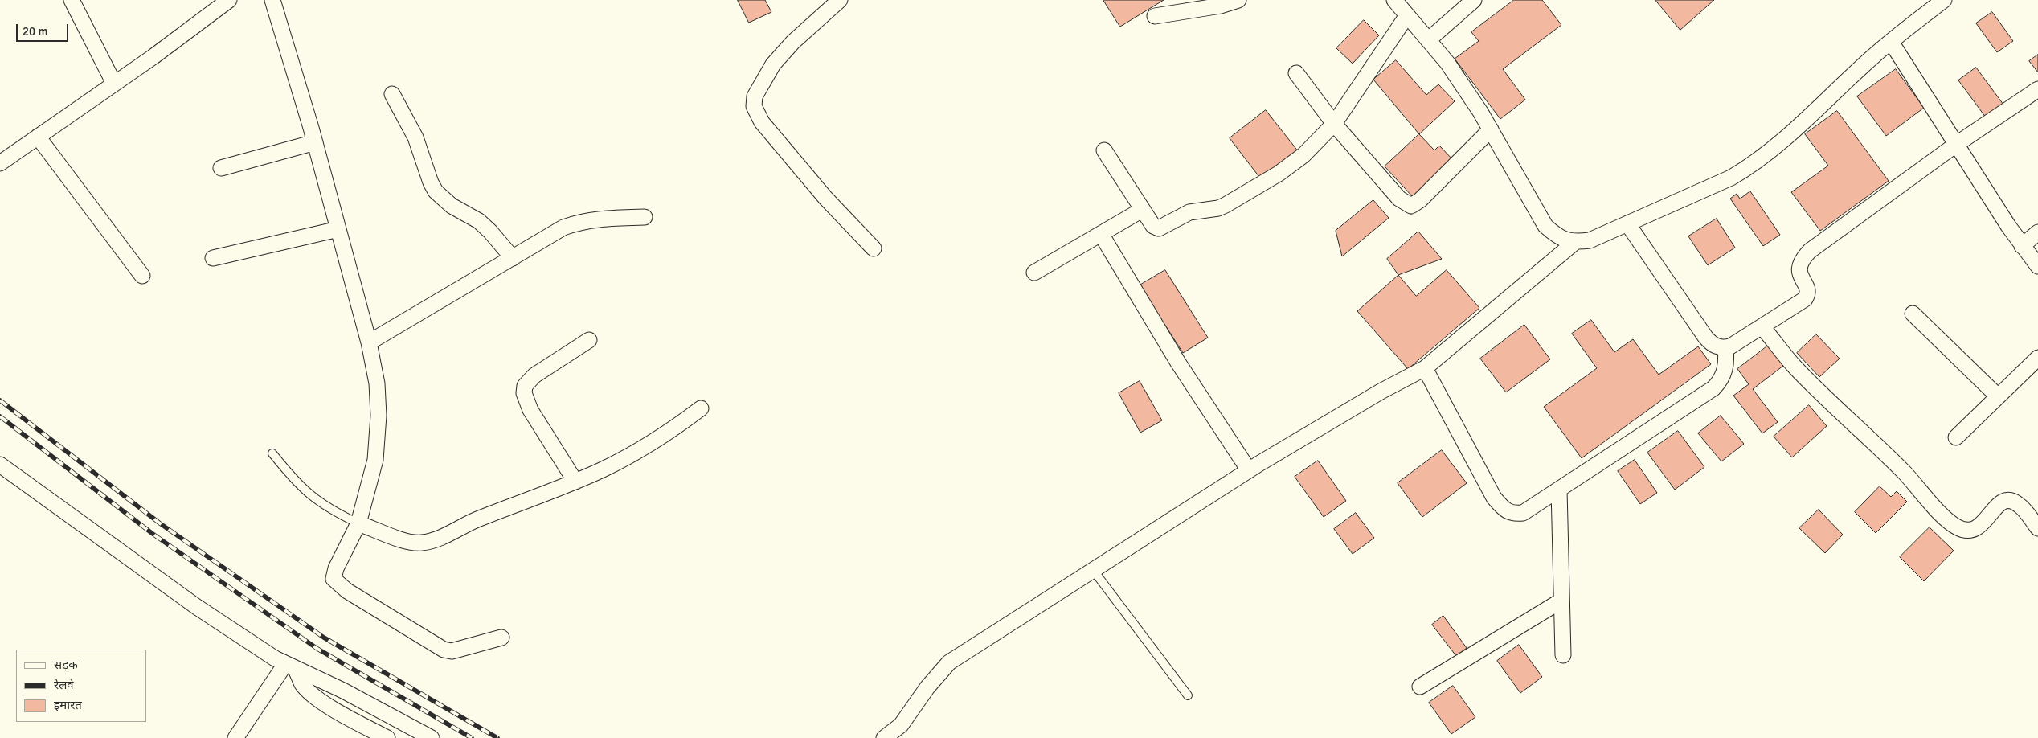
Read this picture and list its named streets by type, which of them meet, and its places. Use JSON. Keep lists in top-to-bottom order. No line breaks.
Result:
{"legend":["सड़क","रेलवे","इमारत"],"scale_bar":"20 m"}
